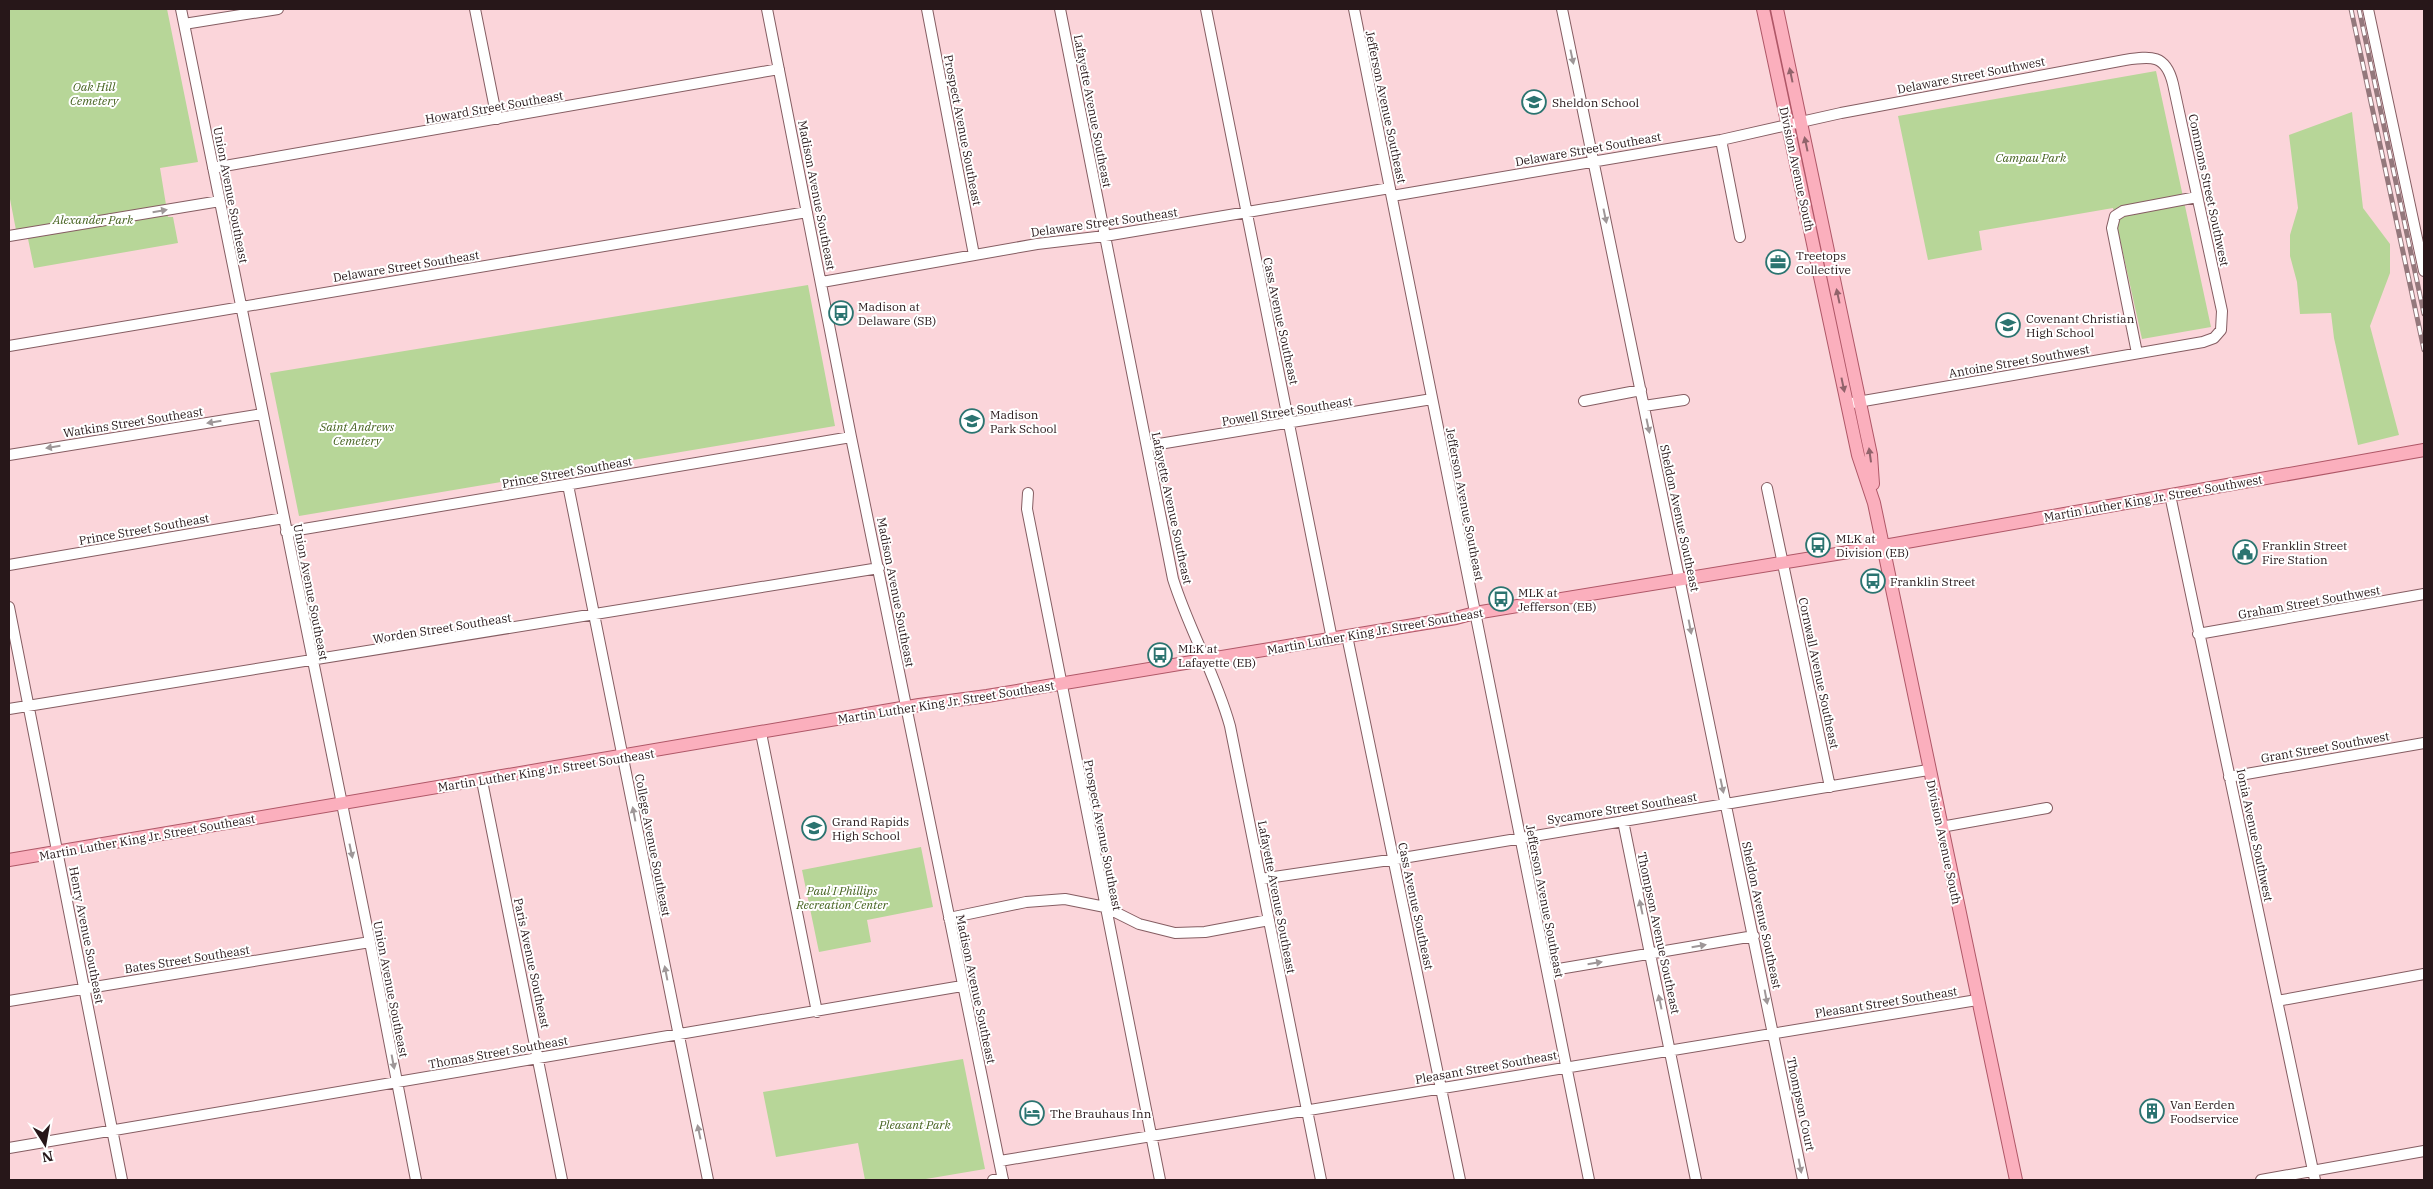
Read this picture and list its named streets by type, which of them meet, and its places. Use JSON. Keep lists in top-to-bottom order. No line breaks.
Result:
{"streets":{"main road":["Division Avenue South","Martin Luther King Jr. Street Southwest","Martin Luther King Jr. Street Southeast"],"street":["Delaware Street Southwest","Howard Street Southeast","Jefferson Avenue Southeast","Lafayette Avenue Southeast","Prospect Avenue Southeast","Delaware Street Southeast","Commons Street Southwest","Union Avenue Southeast","Madison Avenue Southeast","Cass Avenue Southeast","Antoine Street Southwest","Powell Street Southeast","Watkins Street Southeast","Prince Street Southeast","Sheldon Avenue Southeast","Graham Street Southwest","Worden Street Southeast","Cornwall Avenue Southeast","Grant Street Southwest","Sycamore Street Southeast","Ionia Avenue Southwest","College Avenue Southeast","Thompson Avenue Southeast","Henry Avenue Southeast","Bates Street Southeast","Paris Avenue Southeast","Pleasant Street Southeast","Thomas Street Southeast","Thompson Court"]},"crossings":[["Delaware Street Southwest","Delaware Street Southeast"],["Delaware Street Southwest","Division Avenue South"],["Delaware Street Southwest","Commons Street Southwest"],["Howard Street Southeast","Union Avenue Southeast"],["Howard Street Southeast","Madison Avenue Southeast"],["Jefferson Avenue Southeast","Delaware Street Southeast"],["Jefferson Avenue Southeast","Powell Street Southeast"],["Jefferson Avenue Southeast","Martin Luther King Jr. Street Southeast"],["Jefferson Avenue Southeast","Sycamore Street Southeast"],["Jefferson Avenue Southeast","Pleasant Street Southeast"],["Lafayette Avenue Southeast","Delaware Street Southeast"],["Lafayette Avenue Southeast","Powell Street Southeast"],["Lafayette Avenue Southeast","Martin Luther King Jr. Street Southeast"],["Lafayette Avenue Southeast","Sycamore Street Southeast"],["Lafayette Avenue Southeast","Pleasant Street Southeast"],["Prospect Avenue Southeast","Delaware Street Southeast"],["Prospect Avenue Southeast","Martin Luther King Jr. Street Southeast"],["Prospect Avenue Southeast","Pleasant Street Southeast"],["Delaware Street Southeast","Division Avenue South"],["Delaware Street Southeast","Union Avenue Southeast"],["Delaware Street Southeast","Madison Avenue Southeast"],["Delaware Street Southeast","Cass Avenue Southeast"],["Delaware Street Southeast","Sheldon Avenue Southeast"],["Division Avenue South","Antoine Street Southwest"],["Division Avenue South","Martin Luther King Jr. Street Southwest"],["Division Avenue South","Martin Luther King Jr. Street Southeast"],["Division Avenue South","Sycamore Street Southeast"],["Division Avenue South","Pleasant Street Southeast"],["Commons Street Southwest","Antoine Street Southwest"],["Union Avenue Southeast","Watkins Street Southeast"],["Union Avenue Southeast","Prince Street Southeast"],["Union Avenue Southeast","Worden Street Southeast"],["Union Avenue Southeast","Martin Luther King Jr. Street Southeast"],["Union Avenue Southeast","Bates Street Southeast"],["Union Avenue Southeast","Thomas Street Southeast"],["Madison Avenue Southeast","Prince Street Southeast"],["Madison Avenue Southeast","Worden Street Southeast"],["Madison Avenue Southeast","Martin Luther King Jr. Street Southeast"],["Madison Avenue Southeast","Pleasant Street Southeast"],["Madison Avenue Southeast","Thomas Street Southeast"],["Cass Avenue Southeast","Powell Street Southeast"],["Cass Avenue Southeast","Martin Luther King Jr. Street Southeast"],["Cass Avenue Southeast","Sycamore Street Southeast"],["Cass Avenue Southeast","Pleasant Street Southeast"],["Prince Street Southeast","College Avenue Southeast"],["Martin Luther King Jr. Street Southwest","Martin Luther King Jr. Street Southeast"],["Martin Luther King Jr. Street Southwest","Ionia Avenue Southwest"],["Sheldon Avenue Southeast","Martin Luther King Jr. Street Southeast"],["Sheldon Avenue Southeast","Sycamore Street Southeast"],["Sheldon Avenue Southeast","Pleasant Street Southeast"],["Sheldon Avenue Southeast","Thompson Court"],["Graham Street Southwest","Ionia Avenue Southwest"],["Worden Street Southeast","College Avenue Southeast"],["Worden Street Southeast","Henry Avenue Southeast"],["Martin Luther King Jr. Street Southeast","Cornwall Avenue Southeast"],["Martin Luther King Jr. Street Southeast","College Avenue Southeast"],["Martin Luther King Jr. Street Southeast","Henry Avenue Southeast"],["Martin Luther King Jr. Street Southeast","Paris Avenue Southeast"],["Cornwall Avenue Southeast","Sycamore Street Southeast"],["Grant Street Southwest","Ionia Avenue Southwest"],["Sycamore Street Southeast","Thompson Avenue Southeast"],["College Avenue Southeast","Thomas Street Southeast"],["Thompson Avenue Southeast","Pleasant Street Southeast"],["Henry Avenue Southeast","Bates Street Southeast"],["Henry Avenue Southeast","Thomas Street Southeast"],["Paris Avenue Southeast","Thomas Street Southeast"],["Pleasant Street Southeast","Thompson Court"]],"one_way":["Watkins Street Southeast","Sheldon Avenue Southeast","College Avenue Southeast","Thompson Avenue Southeast","Thompson Court"],"parks":["Oak Hill Cemetery","Campau Park","Alexander Park","Saint Andrews Cemetery","Paul I Phillips Recreation Center","Pleasant Park"],"places":{"school or university":["Sheldon School","Covenant Christian High School","Madison Park School","Grand Rapids High School"],"office":["Treetops Collective"],"bus stop":["Madison at Delaware (SB)","MLK at Division (EB)","Franklin Street","MLK at Jefferson (EB)","MLK at Lafayette (EB)"],"public building":["Franklin Street Fire Station"],"building":["Van Eerden Foodservice"],"hotel":["The Brauhaus Inn"]},"north":"bottom"}
